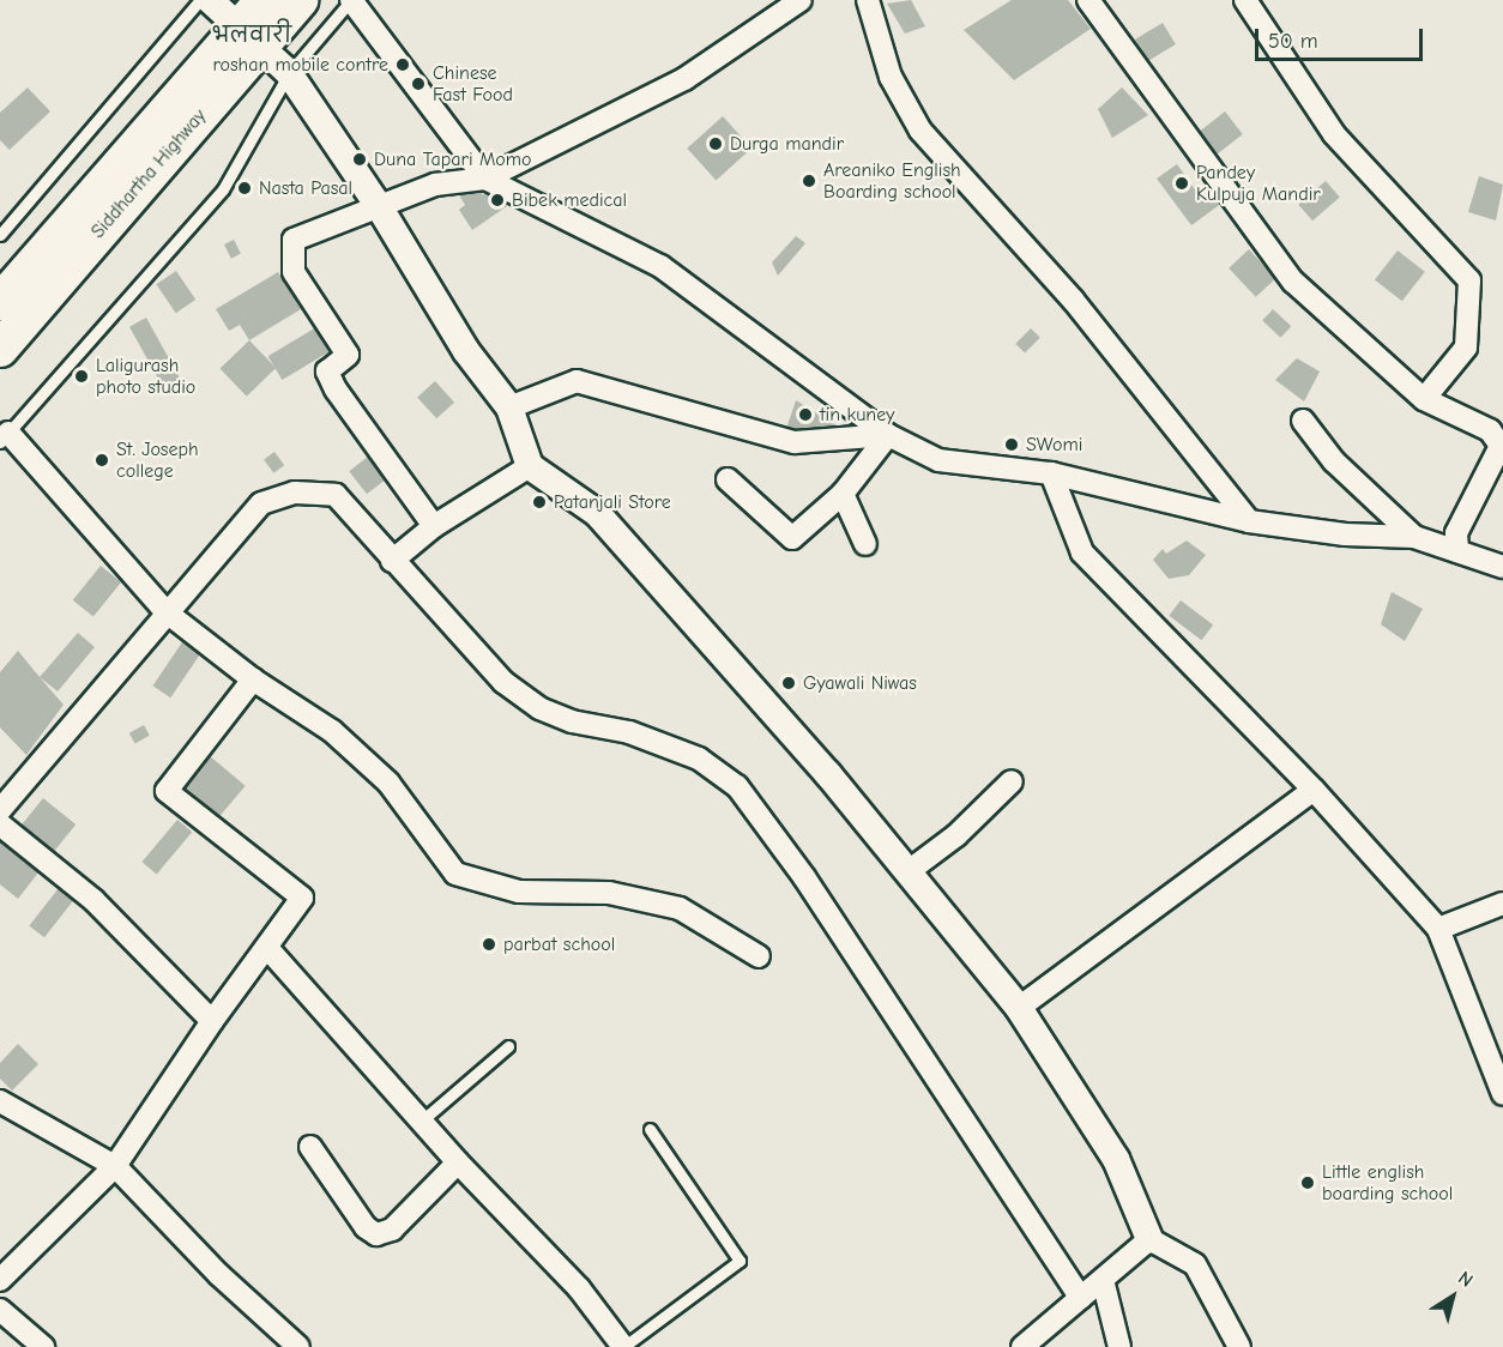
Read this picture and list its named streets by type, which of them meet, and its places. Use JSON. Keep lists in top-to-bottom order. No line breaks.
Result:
{"streets":{"highway":["Siddhartha Highway"]},"districts":["भलवारी"],"places":["roshan mobile contre","Chinese Fast Food","Durga mandir","Duna Tapari Momo","Areaniko English Boarding school","Pandey Kulpuja Mandir","Nasta Pasal","Bibek medical","Laligurash photo studio","tin kuney","SWomi","St. Joseph college","Patanjali Store","Gyawali Niwas","parbat school","Little english boarding school"],"scale_bar":"50 m","north":"top right"}
